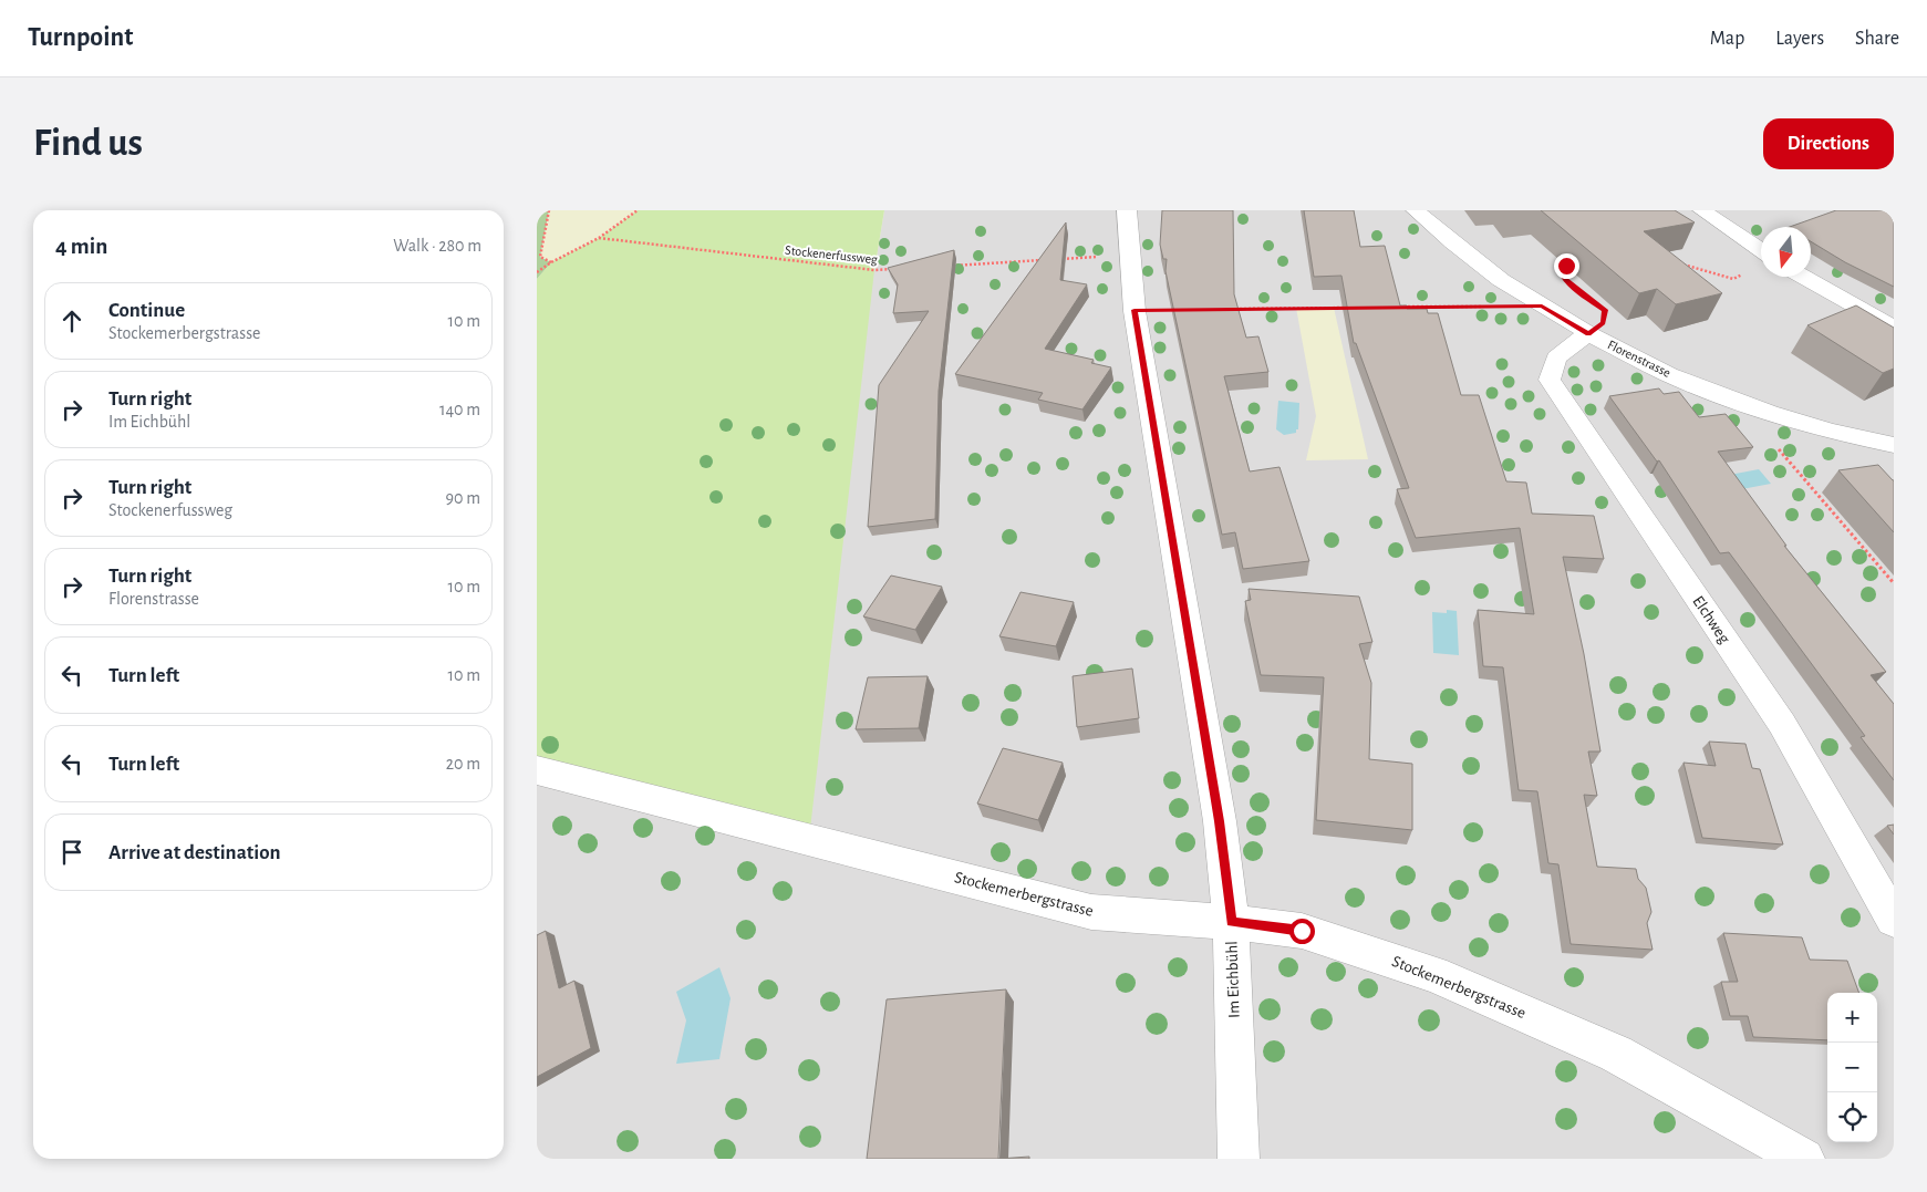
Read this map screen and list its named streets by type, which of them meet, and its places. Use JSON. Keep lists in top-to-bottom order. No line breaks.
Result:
{"streets":{"street":["Florenstrasse","Elchweg","Stockemerbergstrasse","Im Eichbühl"],"path":["Stockenerfussweg"]},"crossings":[["Florenstrasse","Elchweg"],["Stockemerbergstrasse","Im Eichbühl"]],"north":"bottom","page":{"header":"Turnpoint","nav":["Map","Layers","Share"],"buttons":"Directions","title":"Find us","heading":["4 min","Walk · 280 m"],"list":[["Continue","Stockemerbergstrasse","10 m"],["Turn right","Im Eichbühl","140 m"],["Turn right","Stockenerfussweg","90 m"],["Turn right","Florenstrasse","10 m"],["Turn left","10 m"],["Turn left","20 m"],"Arrive at destination"],"map_buttons":["+","−"]}}
